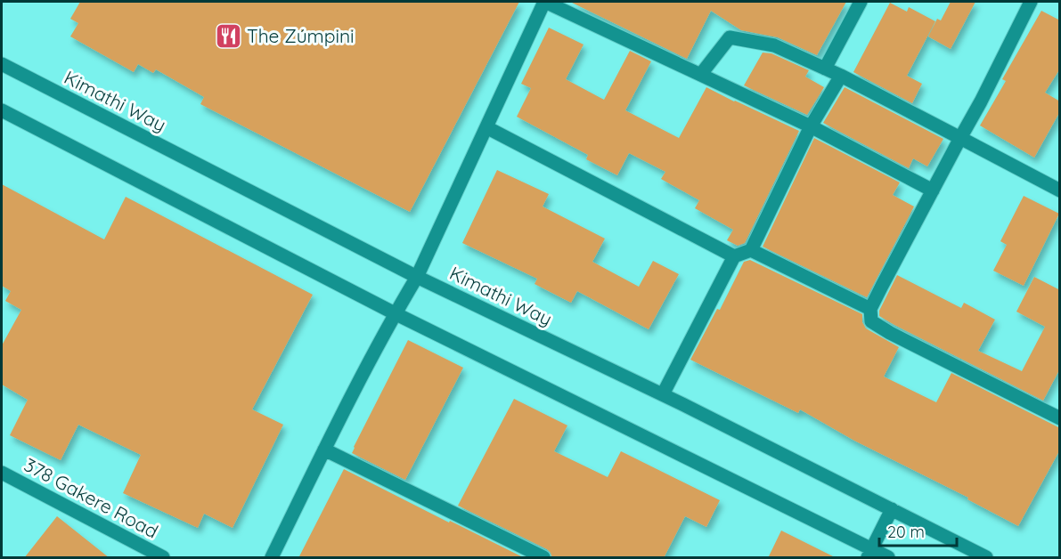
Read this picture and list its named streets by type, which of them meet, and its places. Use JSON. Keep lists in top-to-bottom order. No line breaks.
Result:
{"streets":{"street":["Kimathi Way","378 Gakere Road"]},"places":{"restaurant":["The Zúmpini"]},"scale_bar":"20 m"}
